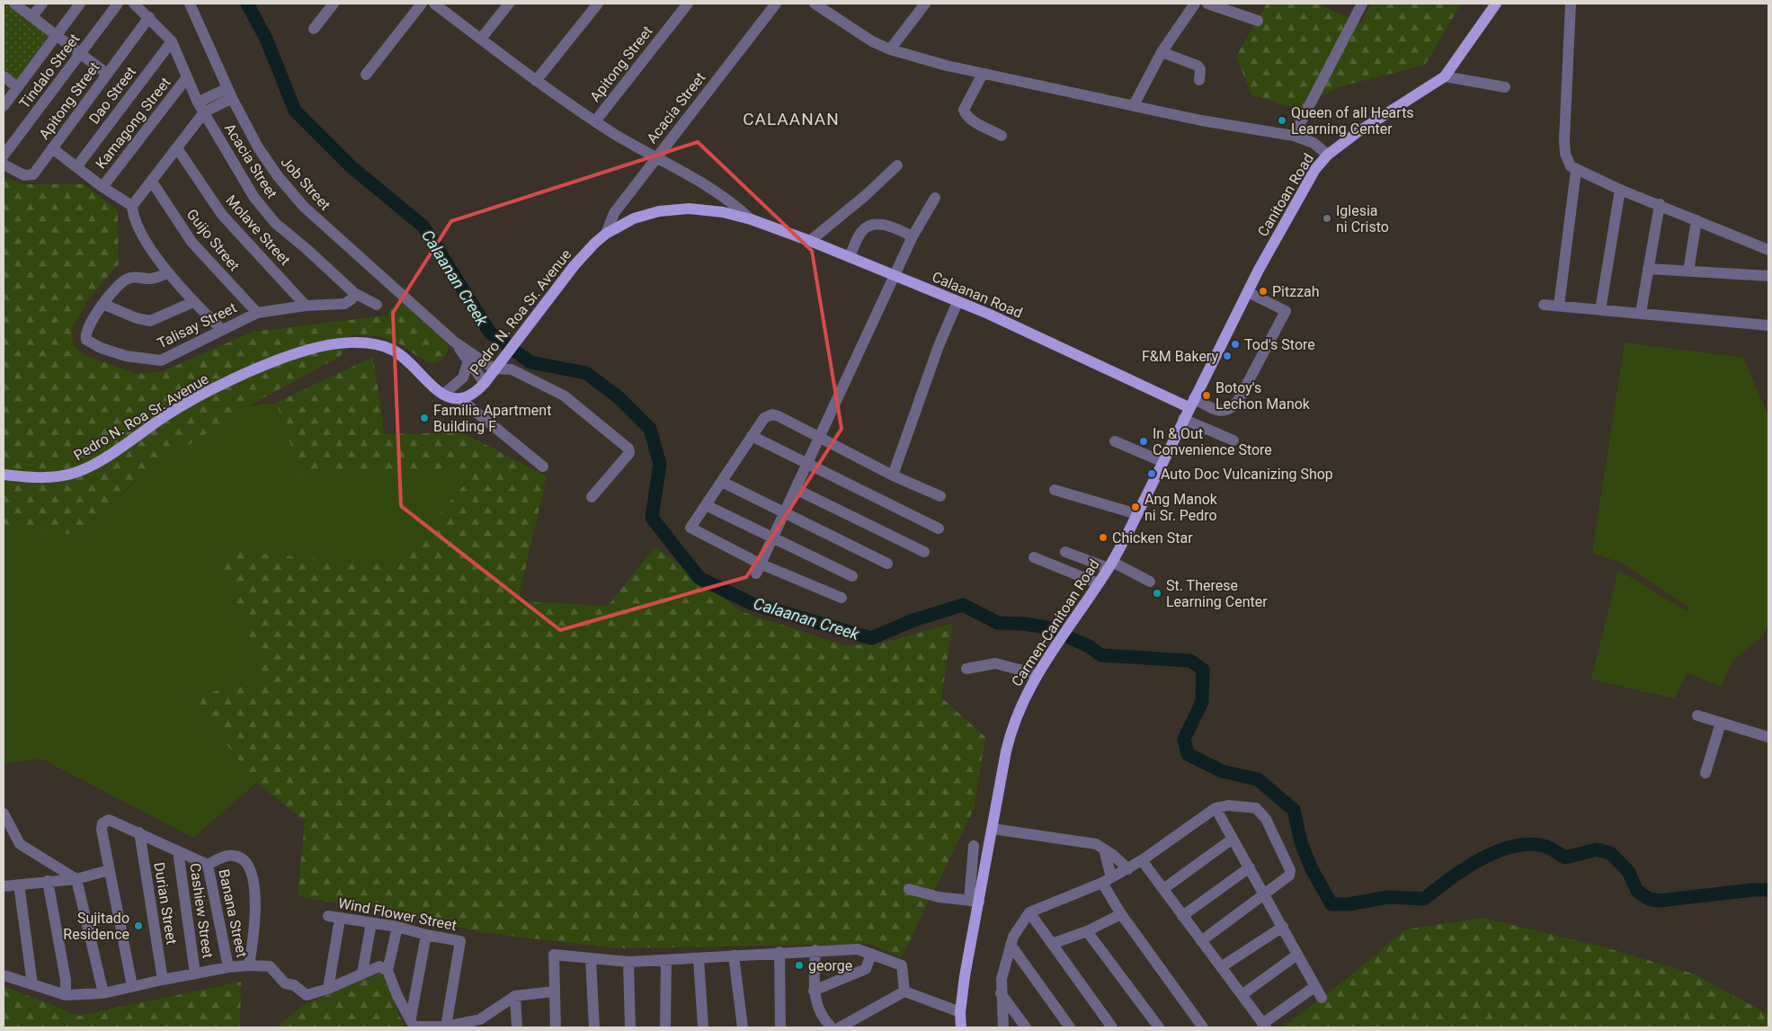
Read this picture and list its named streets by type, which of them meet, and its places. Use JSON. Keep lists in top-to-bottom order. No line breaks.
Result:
{"streets":{"main road":["Canitoan Road","Calaanan Road","Pedro N. Roa Sr. Avenue","Carmen-Canitoan Road"],"street":["Apitong Street","Tindalo Street","Dao Street","Acacia Street","Kamagong Street","Job Street","Molave Street","Guijo Street","Talisay Street","Durian Street","Cashiew Street","Banana Street","Wind Flower Street"]},"crossings":[["Apitong Street","Acacia Street"],["Dao Street","Acacia Street"],["Acacia Street","Kamagong Street"],["Acacia Street","Pedro N. Roa Sr. Avenue"],["Acacia Street","Talisay Street"],["Job Street","Pedro N. Roa Sr. Avenue"],["Canitoan Road","Calaanan Road"],["Canitoan Road","Carmen-Canitoan Road"],["Molave Street","Talisay Street"],["Guijo Street","Talisay Street"],["Calaanan Road","Pedro N. Roa Sr. Avenue"],["Calaanan Road","Carmen-Canitoan Road"]],"districts":["CALAANAN"],"water":["Calaanan Creek"],"places":["Queen of all Hearts Learning Center","Iglesia ni Cristo","Pitzzah","Tod's Store","F&M Bakery","Botoy's Lechon Manok","Familia Apartment Building F","In & Out Convenience Store","Auto Doc Vulcanizing Shop","Ang Manok ni Sr. Pedro","Chicken Star","St. Therese Learning Center","Sujitado Residence","george"]}
